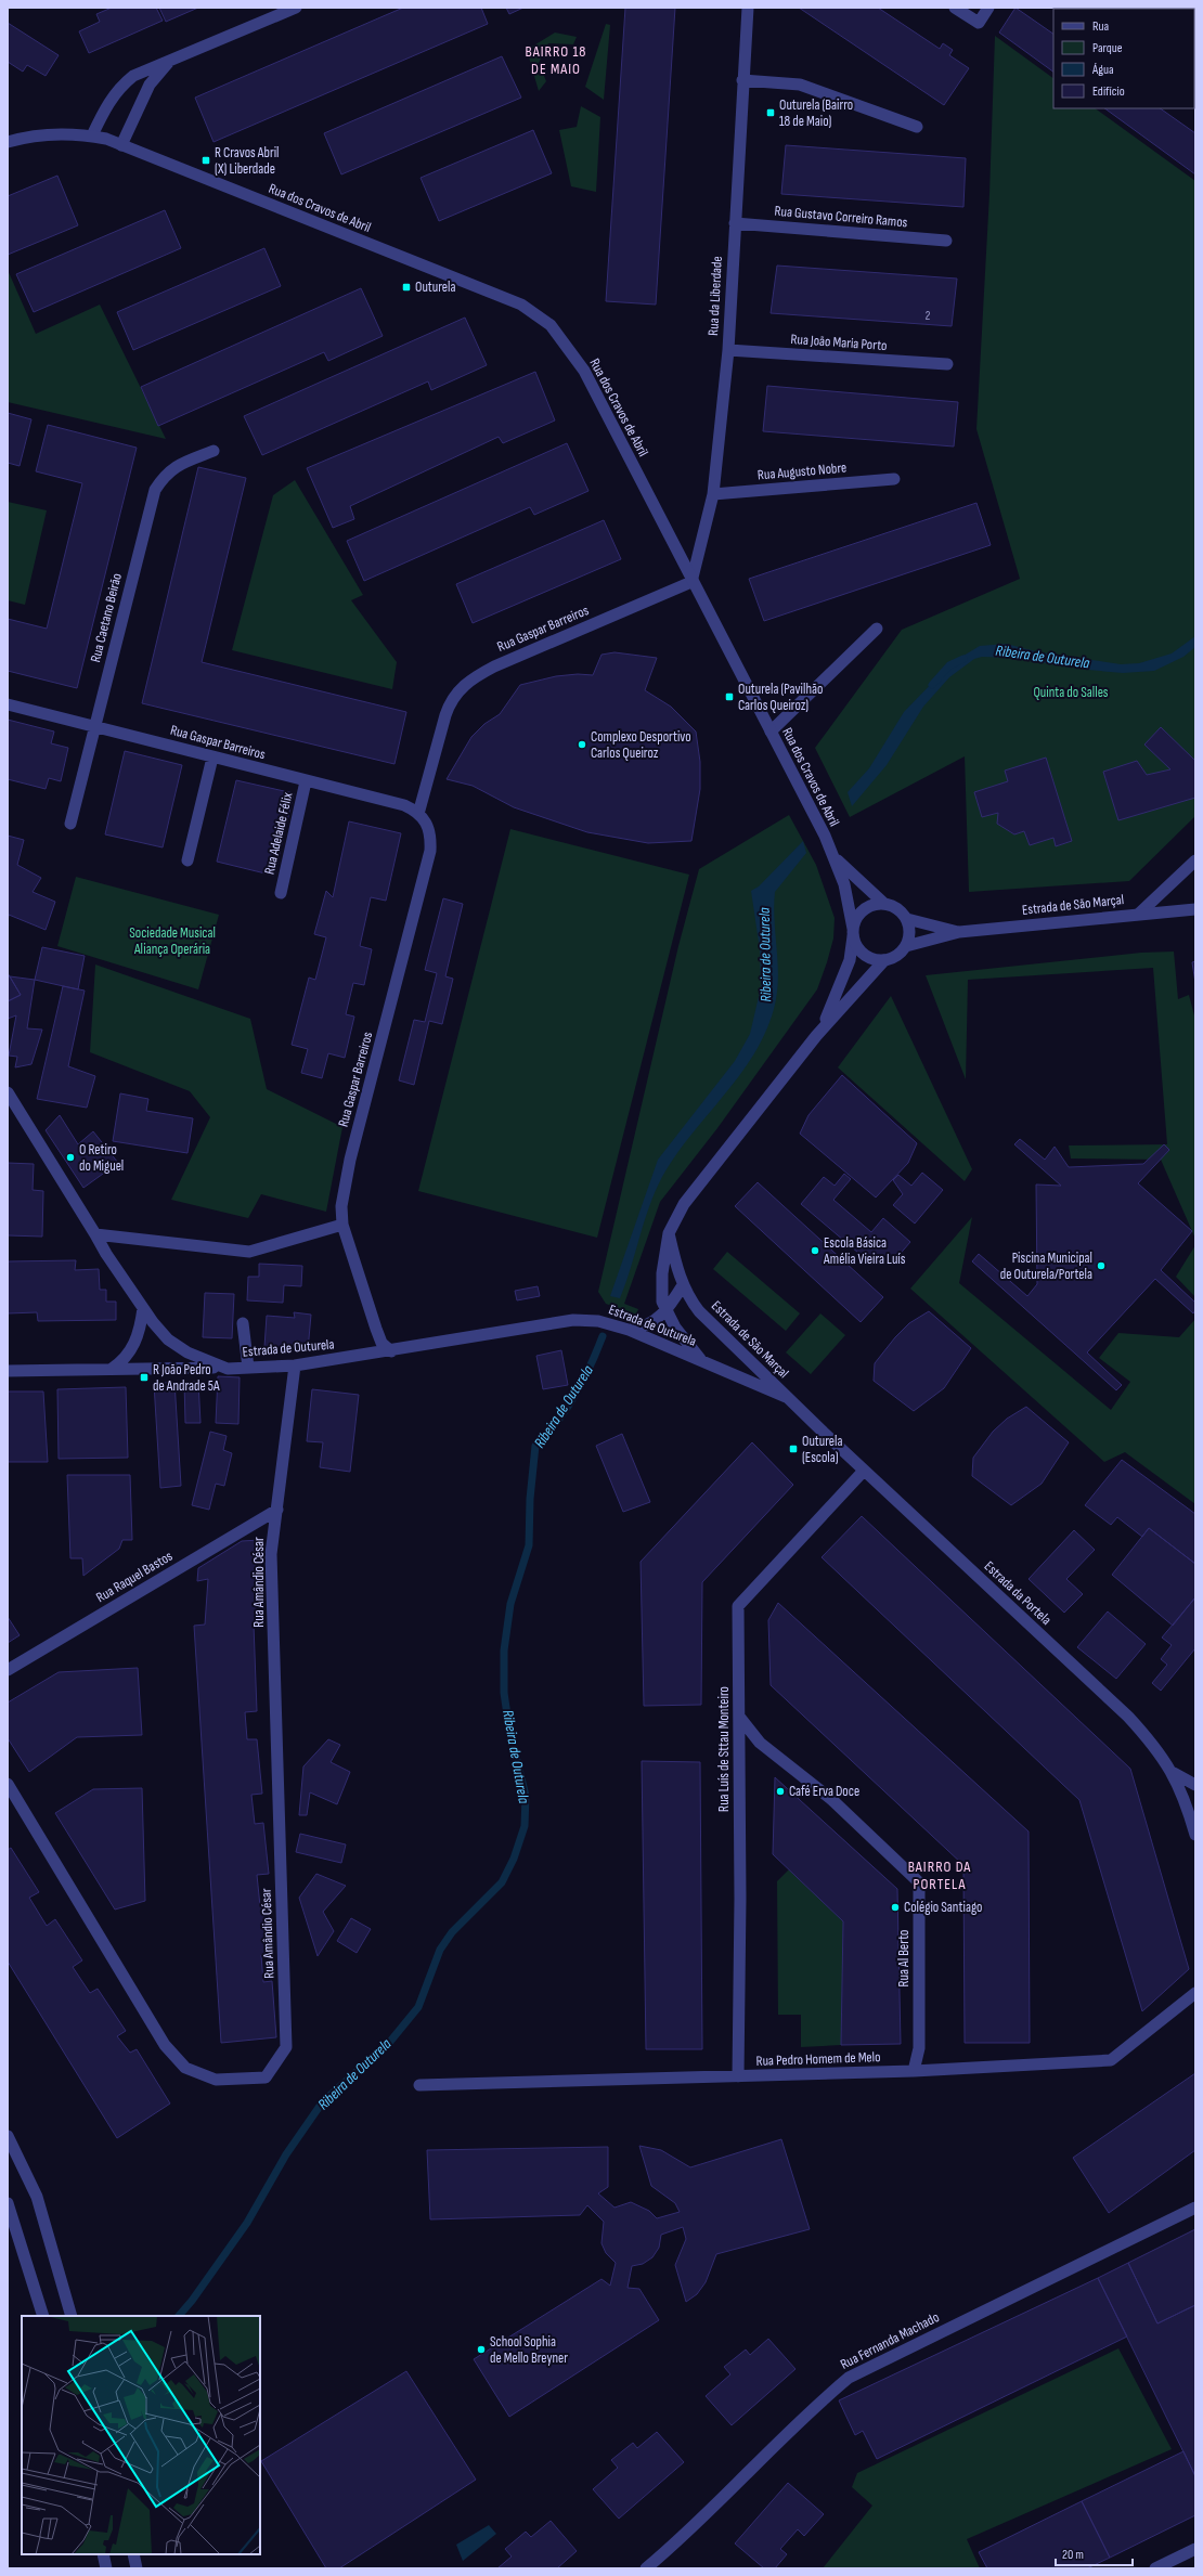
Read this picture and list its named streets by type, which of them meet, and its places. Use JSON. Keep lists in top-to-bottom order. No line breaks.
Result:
{"streets":{"street":["Rua dos Cravos de Abril","Rua Gustavo Correiro Ramos","Rua da Liberdade","Rua João Maria Porto","Rua Augusto Nobre","Rua Caetano Beirão","Rua Gaspar Barreiros","Rua Adelaide Félix","Estrada de São Marçal","Estrada de Outurela","Rua Raquel Bastos","Rua Amândio César","Estrada da Portela","Rua Luís de Sttau Monteiro","Rua Al Berto","Rua Pedro Homem de Melo","Rua Fernanda Machado"]},"crossings":[["Rua dos Cravos de Abril","Rua da Liberdade"],["Rua dos Cravos de Abril","Rua Gaspar Barreiros"],["Rua dos Cravos de Abril","Estrada de São Marçal"],["Rua Gustavo Correiro Ramos","Rua da Liberdade"],["Rua da Liberdade","Rua João Maria Porto"],["Rua da Liberdade","Rua Augusto Nobre"],["Rua da Liberdade","Rua Gaspar Barreiros"],["Rua Caetano Beirão","Rua Gaspar Barreiros"],["Rua Gaspar Barreiros","Rua Adelaide Félix"],["Rua Gaspar Barreiros","Estrada de Outurela"],["Estrada de São Marçal","Estrada de Outurela"],["Estrada de São Marçal","Estrada da Portela"],["Estrada de Outurela","Rua Amândio César"],["Rua Raquel Bastos","Rua Amândio César"],["Estrada da Portela","Rua Luís de Sttau Monteiro"],["Rua Luís de Sttau Monteiro","Rua Al Berto"],["Rua Luís de Sttau Monteiro","Rua Pedro Homem de Melo"],["Rua Al Berto","Rua Pedro Homem de Melo"]],"districts":["BAIRRO 18 DE MAIO","BAIRRO DA PORTELA"],"water":["Ribeira de Outurela"],"parks":["Quinta do Salles","Sociedade Musical Aliança Operária"],"places":{"transit":["Outurela (Bairro 18 de Maio)","R Cravos Abril (X) Liberdade","Outurela","Outurela (Pavilhão Carlos Queiroz)","R João Pedro de Andrade 5A","Outurela (Escola)"],"other":["Complexo Desportivo Carlos Queiroz","O Retiro do Miguel","Escola Básica Amélia Vieira Luís","Piscina Municipal de Outurela/Portela","Café Erva Doce","Colégio Santiago","School Sophia de Mello Breyner"]},"house_numbers":["2"],"legend":["Rua","Parque","Água","Edifício"],"scale_bar":"20 m"}
